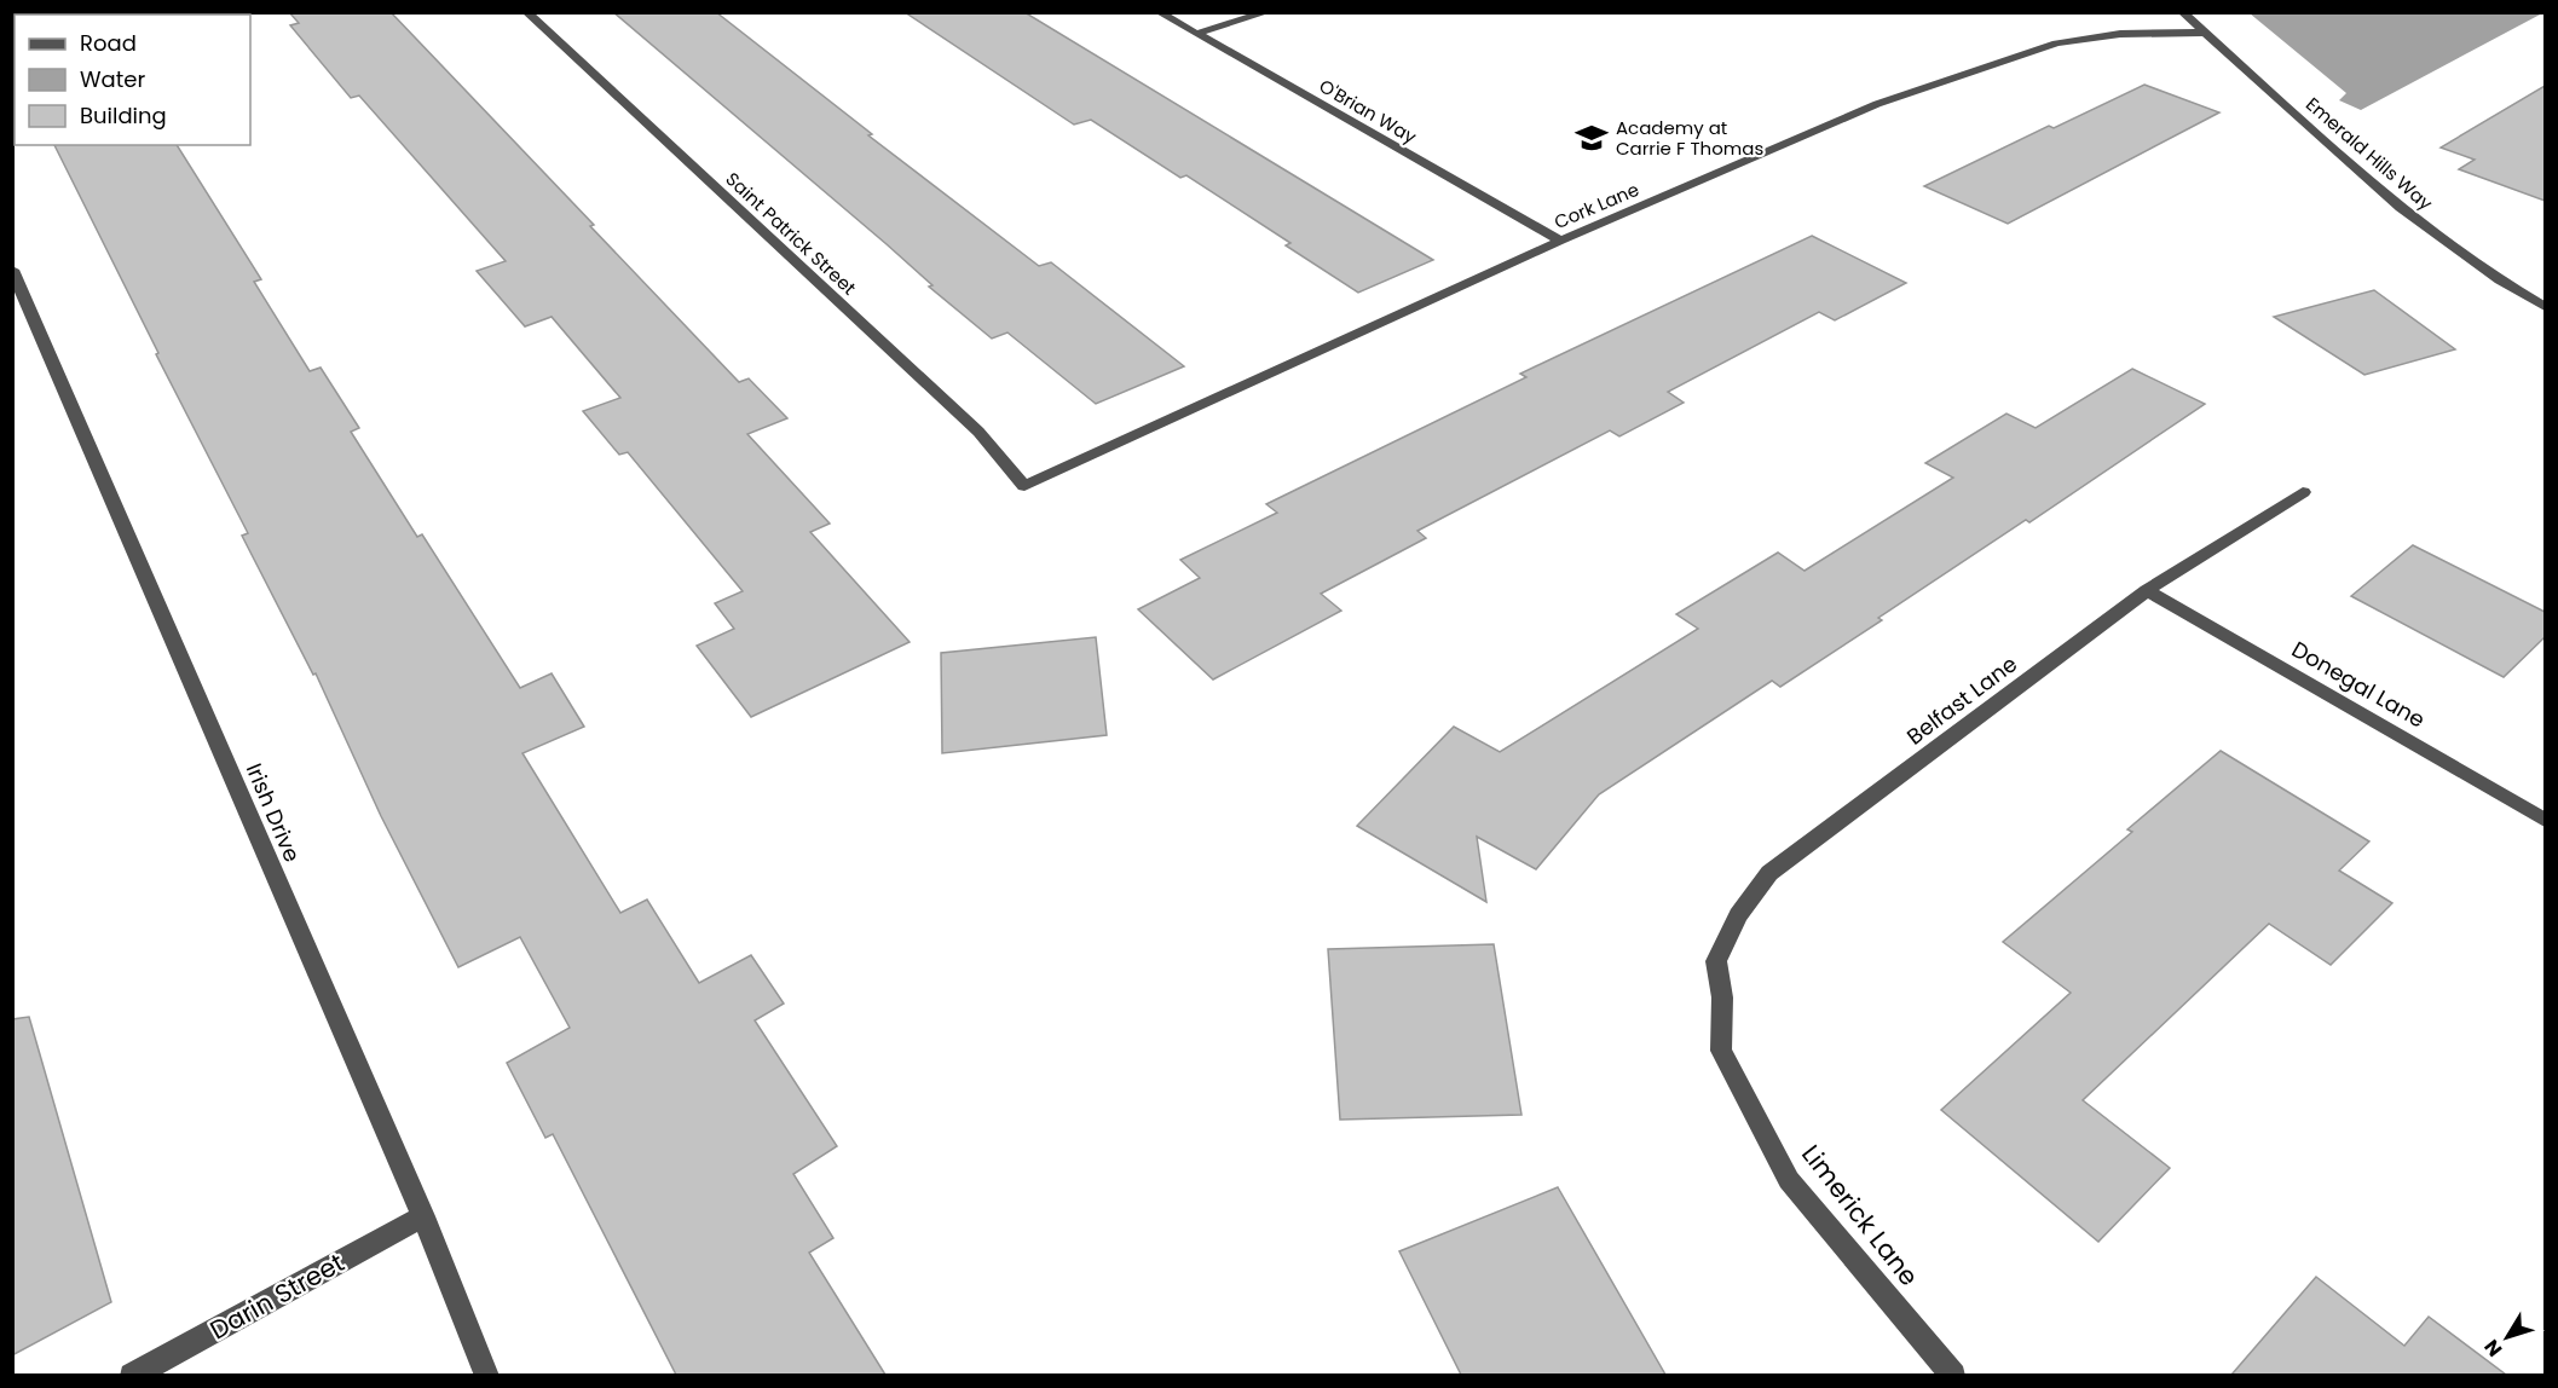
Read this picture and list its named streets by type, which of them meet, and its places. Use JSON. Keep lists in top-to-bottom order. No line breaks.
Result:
{"streets":{"street":["O'Brian Way","Emerald Hills Way","Cork Lane","Saint Patrick Street","Donegal Lane","Belfast Lane","Irish Drive","Limerick Lane","Darin Street"]},"crossings":[["O'Brian Way","Cork Lane"],["Emerald Hills Way","Cork Lane"],["Cork Lane","Saint Patrick Street"],["Donegal Lane","Belfast Lane"],["Belfast Lane","Limerick Lane"],["Irish Drive","Darin Street"]],"places":{"school or university":["Academy at Carrie F Thomas"]},"legend":["Road","Water","Building"],"north":"bottom left"}
